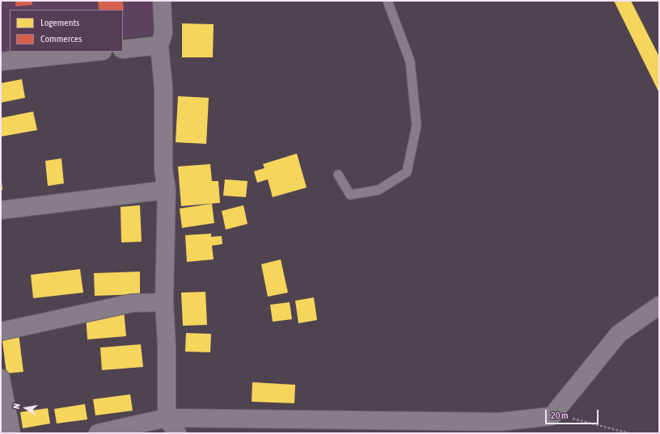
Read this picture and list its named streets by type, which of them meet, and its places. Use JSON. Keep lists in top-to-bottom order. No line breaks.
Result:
{"legend":["Logements","Commerces"],"scale_bar":"20 m","north":"left"}
